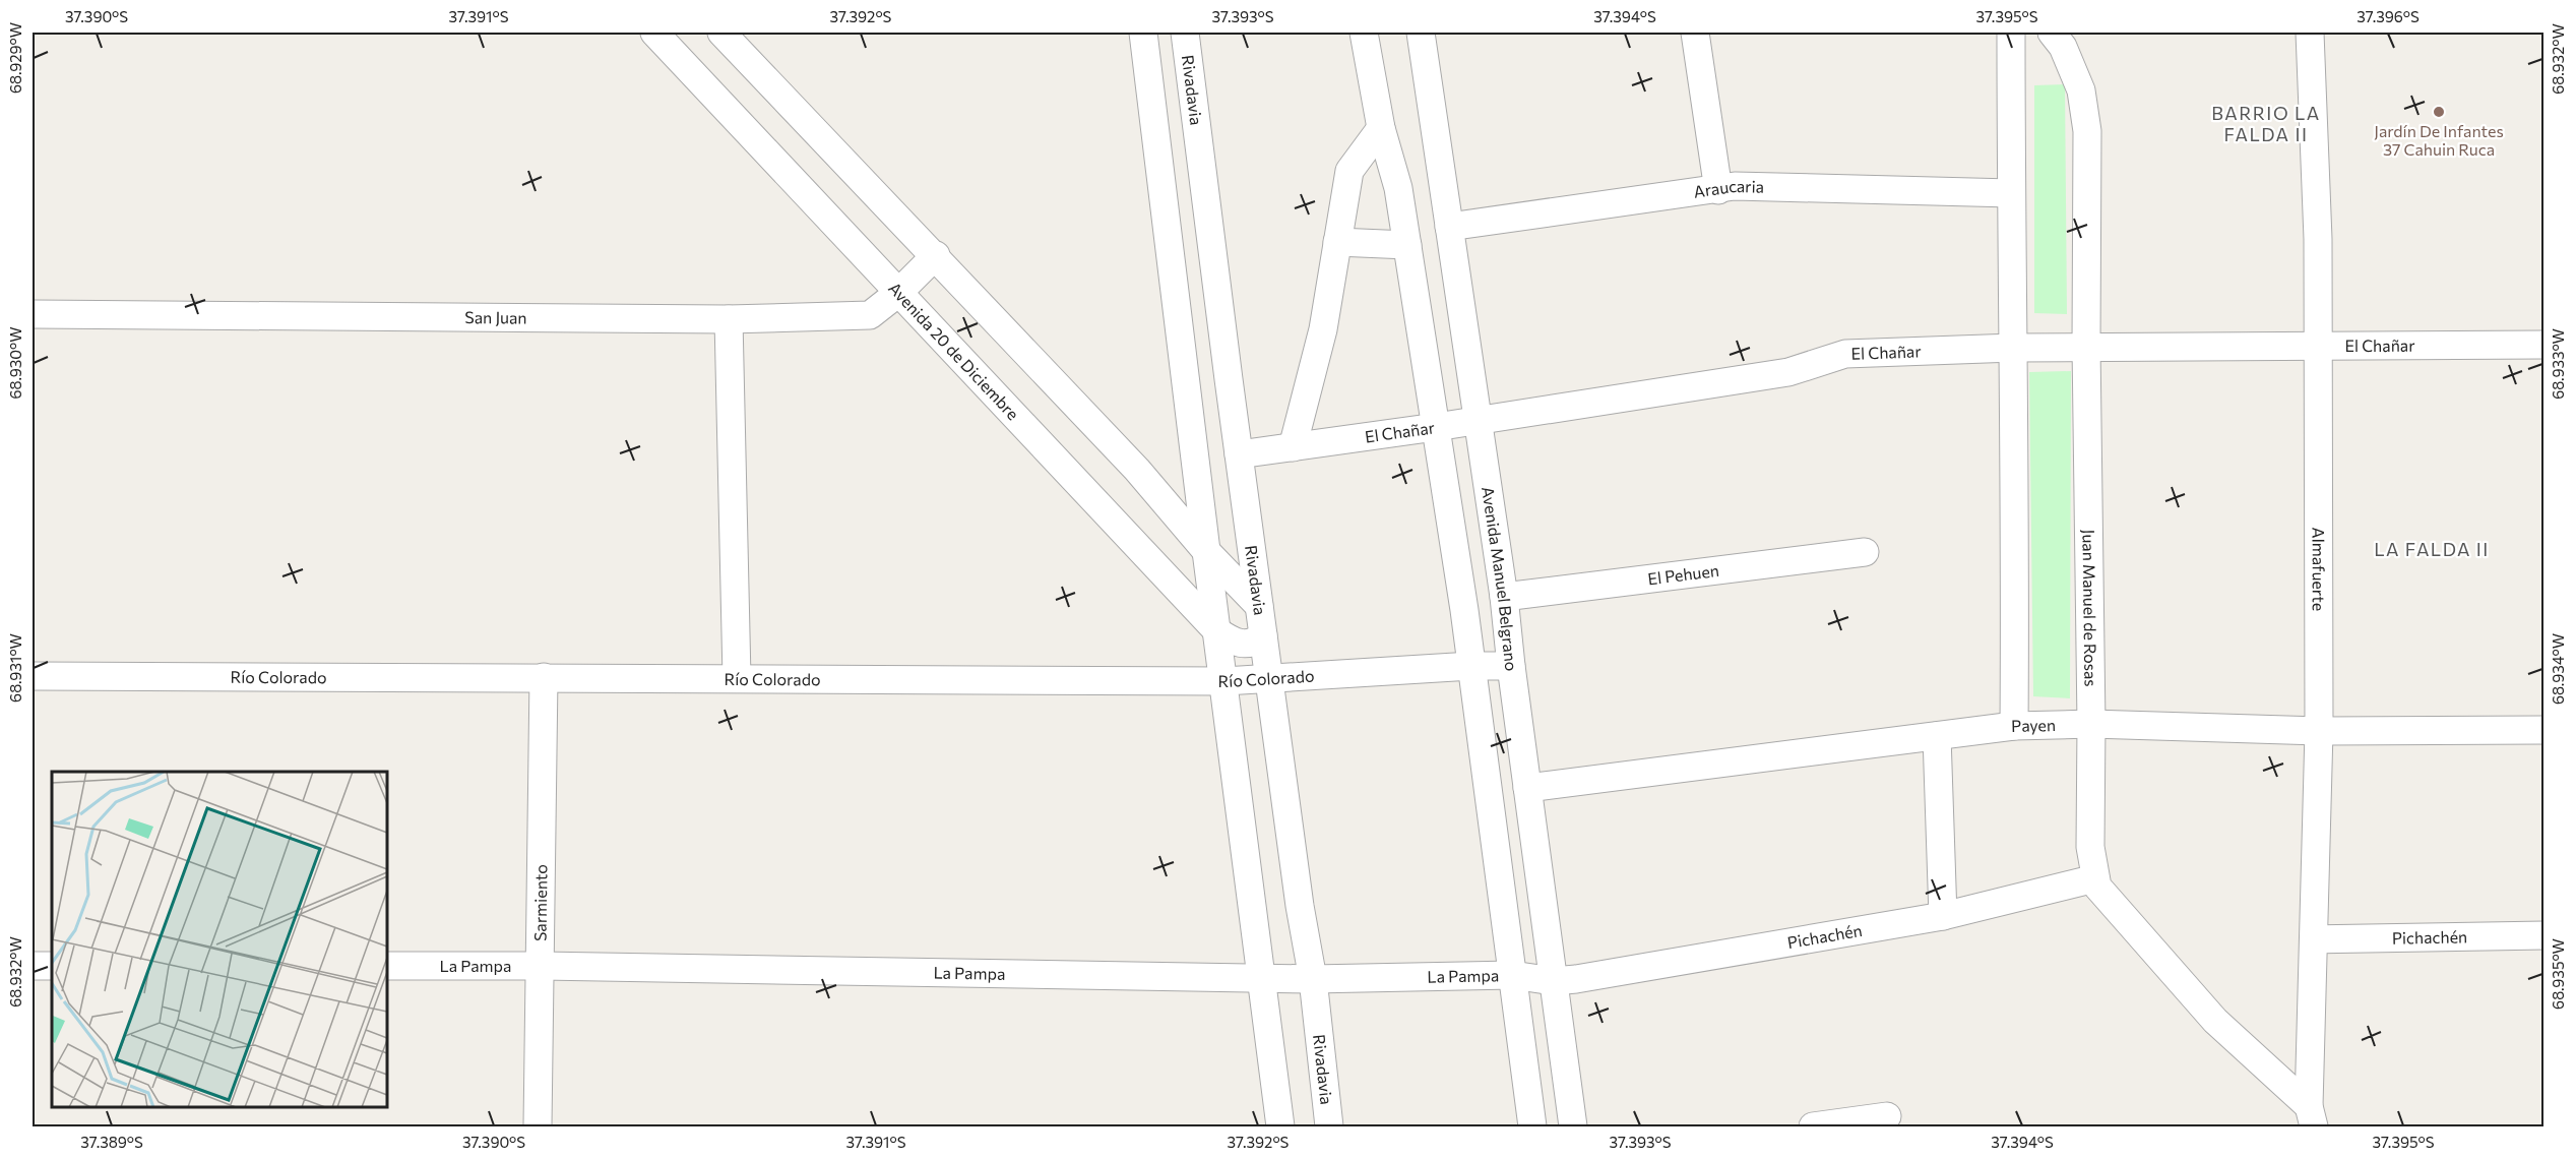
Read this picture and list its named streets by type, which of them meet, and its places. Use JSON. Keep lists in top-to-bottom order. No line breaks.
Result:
{"streets":{"street":["Rivadavia","Araucaria","San Juan","El Chañar","Avenida 20 de Diciembre","Almafuerte","El Pehuen","Avenida Manuel Belgrano","Juan Manuel de Rosas","Río Colorado","Payen","Sarmiento","Pichachén","La Pampa"]},"crossings":[["Rivadavia","El Chañar"],["Rivadavia","Avenida 20 de Diciembre"],["Rivadavia","Río Colorado"],["Rivadavia","La Pampa"],["Araucaria","Avenida Manuel Belgrano"],["San Juan","Avenida 20 de Diciembre"],["El Chañar","Almafuerte"],["El Chañar","Avenida Manuel Belgrano"],["El Chañar","Juan Manuel de Rosas"],["Almafuerte","Juan Manuel de Rosas"],["Almafuerte","Payen"],["Almafuerte","Pichachén"],["El Pehuen","Avenida Manuel Belgrano"],["Avenida Manuel Belgrano","Río Colorado"],["Avenida Manuel Belgrano","Payen"],["Avenida Manuel Belgrano","Pichachén"],["Avenida Manuel Belgrano","La Pampa"],["Juan Manuel de Rosas","Payen"],["Juan Manuel de Rosas","Pichachén"],["Río Colorado","Sarmiento"],["Sarmiento","La Pampa"],["Pichachén","La Pampa"]],"districts":["BARRIO LA FALDA II","LA FALDA II"],"places":["Jardín De Infantes 37 Cahuin Ruca"],"coordinates":["37.390°S","37.391°S","37.392°S","37.393°S","37.394°S","37.395°S","37.396°S","68.929°W","68.932°W","68.930°W","68.933°W","68.931°W","68.934°W","68.935°W","37.389°S"]}
